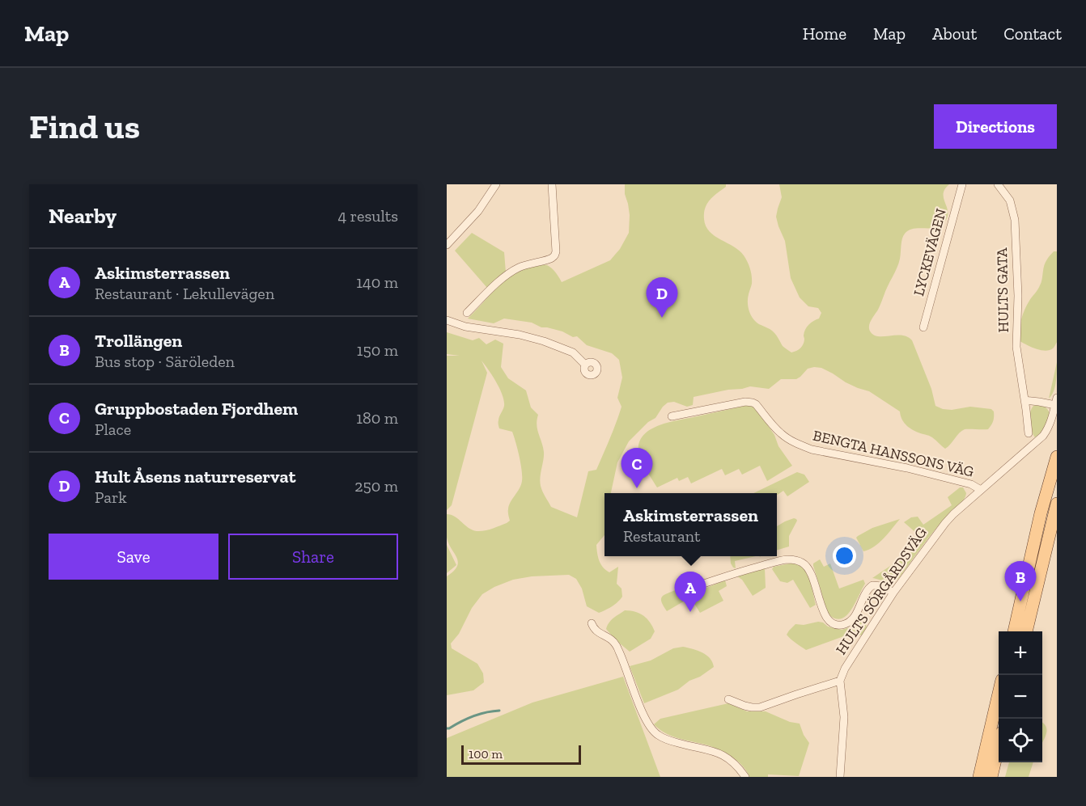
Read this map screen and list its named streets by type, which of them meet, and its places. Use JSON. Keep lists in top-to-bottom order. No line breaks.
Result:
{"streets":{"street":["LYCKEVÄGEN","HULTS GATA","BENGTA HANSSONS VÄG","HULTS SÖRGÅRDSVÄG"]},"crossings":[["BENGTA HANSSONS VÄG","HULTS SÖRGÅRDSVÄG"]],"scale_bar":"100 m","page":{"header":"Map","nav":["Home","Map","About","Contact"],"buttons":["Directions",["Save","Share"]],"title":"Find us","heading":["Nearby","4 results"],"list":[{"mark":"A","name":"Askimsterrassen","note":"Restaurant · Lekullevägen","value":"140 m"},{"mark":"B","name":"Trollängen","note":"Bus stop · Säröleden","value":"150 m"},{"mark":"C","name":"Gruppbostaden Fjordhem","note":"Place","value":"180 m"},{"mark":"D","name":"Hult Åsens naturreservat","note":"Park","value":"250 m"}],"pins":["D","C","B","A"],"popup":["Askimsterrassen","Restaurant"],"map_buttons":["+","−"],"scale":"100 m"}}
